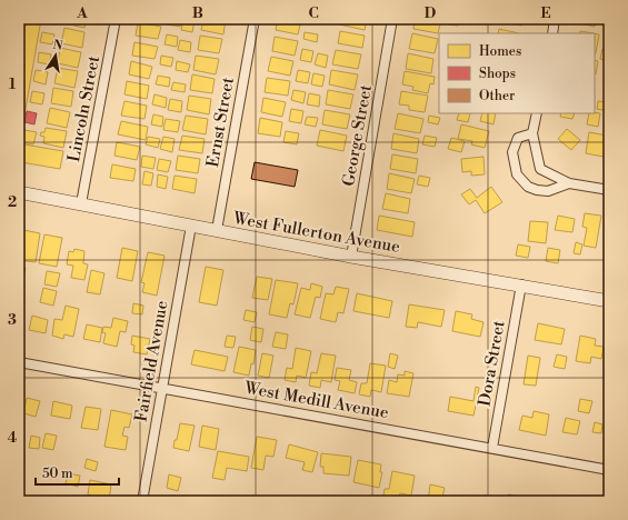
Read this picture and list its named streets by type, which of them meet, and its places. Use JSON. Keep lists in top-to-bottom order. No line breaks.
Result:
{"streets":{"street":["Lincoln Street","Ernst Street","George Street","West Fullerton Avenue","Fairfield Avenue","Dora Street","West Medill Avenue"]},"crossings":[["Lincoln Street","West Fullerton Avenue"],["Ernst Street","West Fullerton Avenue"],["George Street","West Fullerton Avenue"],["West Fullerton Avenue","Fairfield Avenue"],["West Fullerton Avenue","Dora Street"],["Fairfield Avenue","West Medill Avenue"],["Dora Street","West Medill Avenue"]],"legend":["Homes","Shops","Other"],"scale_bar":"50 m","north":"top","grid":{"columns":["A","B","C","D","E"],"rows":["1","2","3","4"]}}
